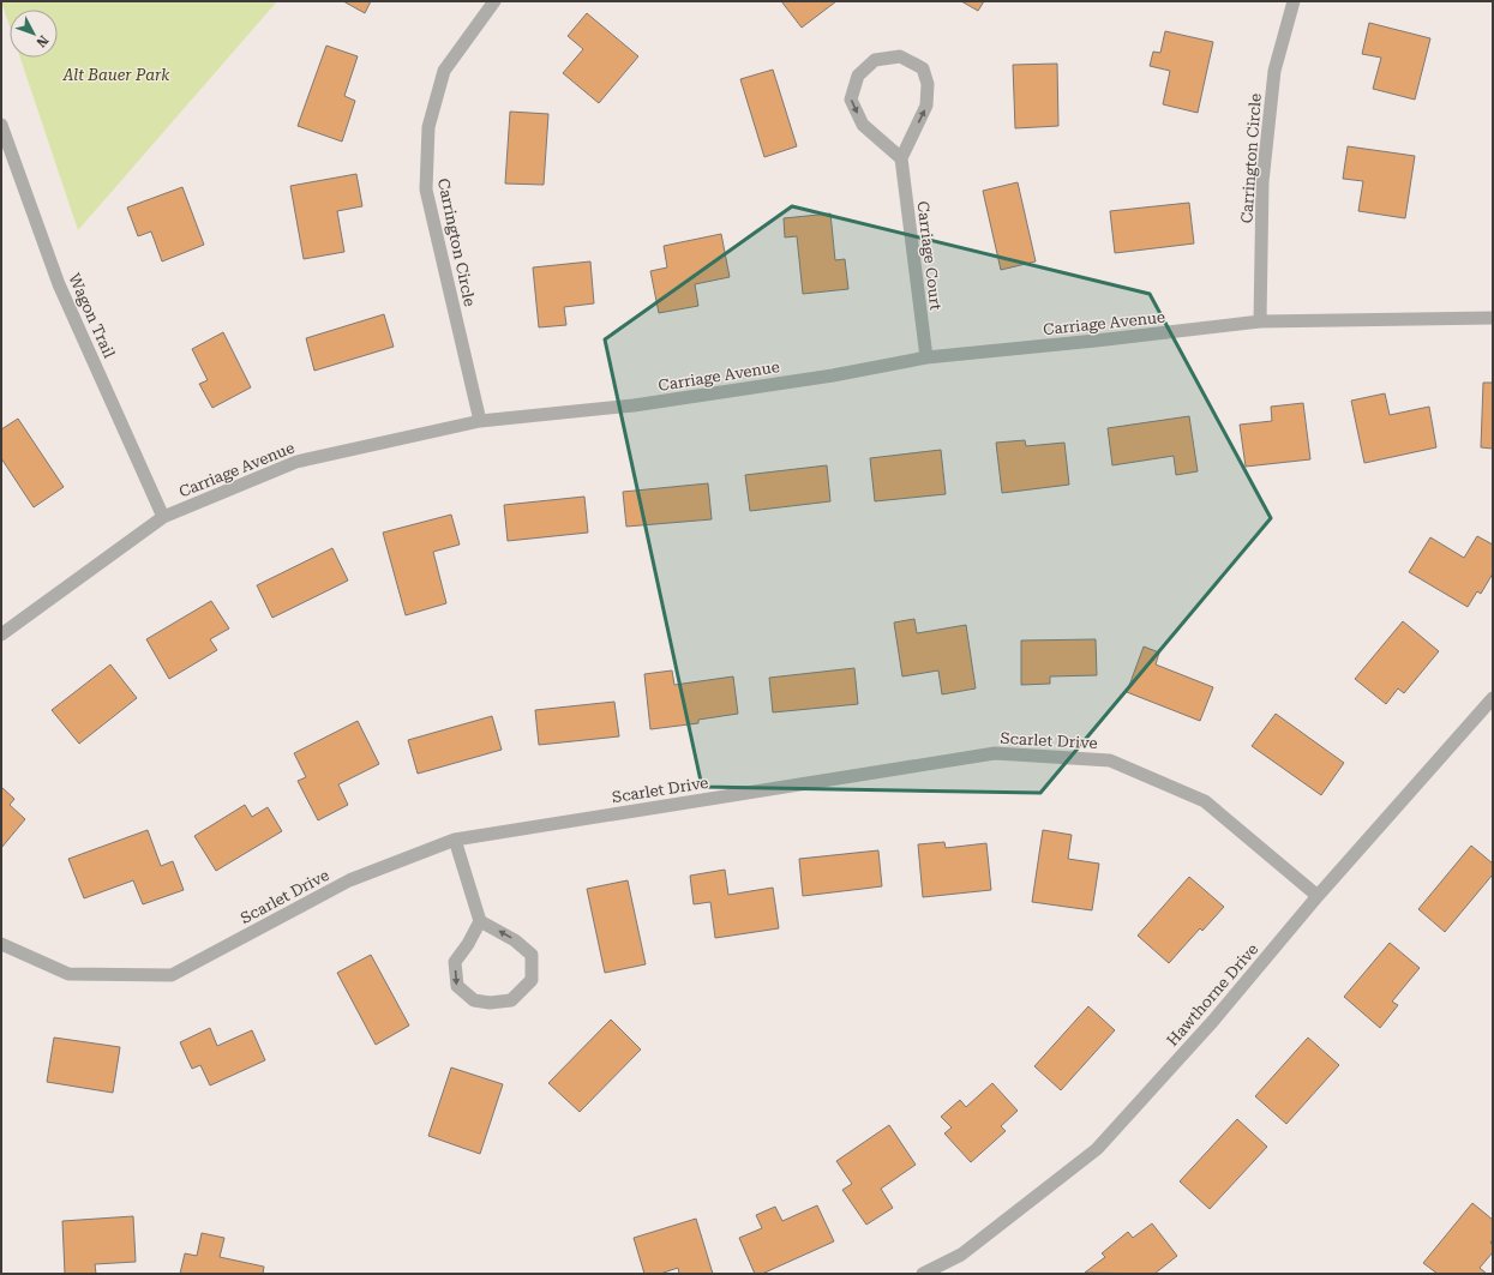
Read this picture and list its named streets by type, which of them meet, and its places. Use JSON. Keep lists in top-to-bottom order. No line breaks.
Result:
{"streets":{"street":["Carrington Circle","Carriage Court","Wagon Trail","Carriage Avenue","Scarlet Drive","Hawthorne Drive"]},"crossings":[["Carrington Circle","Carriage Avenue"],["Carriage Court","Carriage Avenue"],["Wagon Trail","Carriage Avenue"],["Scarlet Drive","Hawthorne Drive"]],"parks":["Alt Bauer Park"],"north":"bottom right"}
